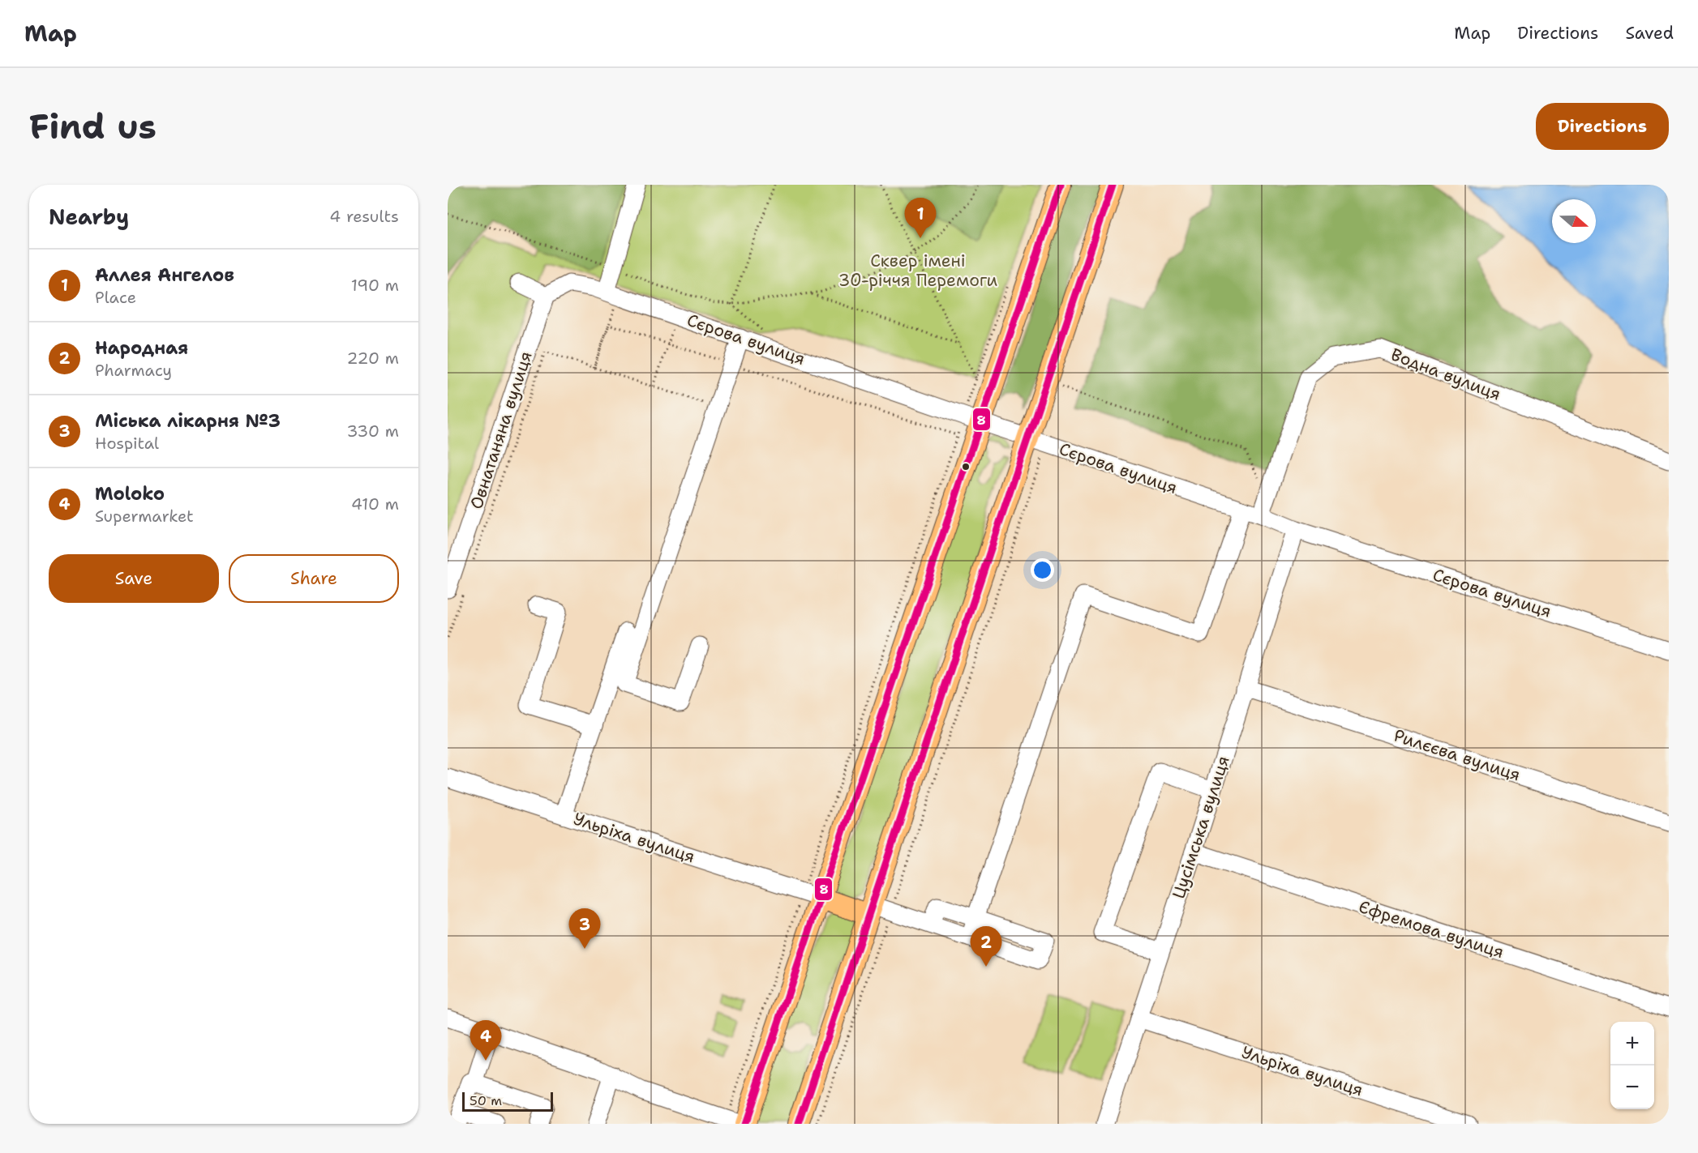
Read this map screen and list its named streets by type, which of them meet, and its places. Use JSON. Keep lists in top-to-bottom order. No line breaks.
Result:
{"streets":{"street":["Сєрова вулиця","Водна вулиця","Овнатаняна вулиця","Рилєєва вулиця","Цусімська вулиця","Ульріха вулиця","Єфремова вулиця"]},"crossings":[["Сєрова вулиця","Водна вулиця"],["Сєрова вулиця","Овнатаняна вулиця"],["Сєрова вулиця","Цусімська вулиця"],["Рилєєва вулиця","Цусімська вулиця"],["Цусімська вулиця","Ульріха вулиця"],["Цусімська вулиця","Єфремова вулиця"]],"parks":["Сквер імені 30-річчя Перемоги"],"lines":["transit line 8"],"scale_bar":"50 m","north":"right","page":{"header":"Map","nav":["Map","Directions","Saved"],"buttons":["Directions",["Save","Share"]],"title":"Find us","heading":["Nearby","4 results"],"pins":["1","3","2","4"],"list":[{"mark":"1","name":"Аллея Ангелов","note":"Place","value":"190 m"},{"mark":"2","name":"Народная","note":"Pharmacy","value":"220 m"},{"mark":"3","name":"Міська лікарня №3","note":"Hospital","value":"330 m"},{"mark":"4","name":"Moloko","note":"Supermarket","value":"410 m"}],"map_buttons":["+","−"],"scale":"50 m"}}
